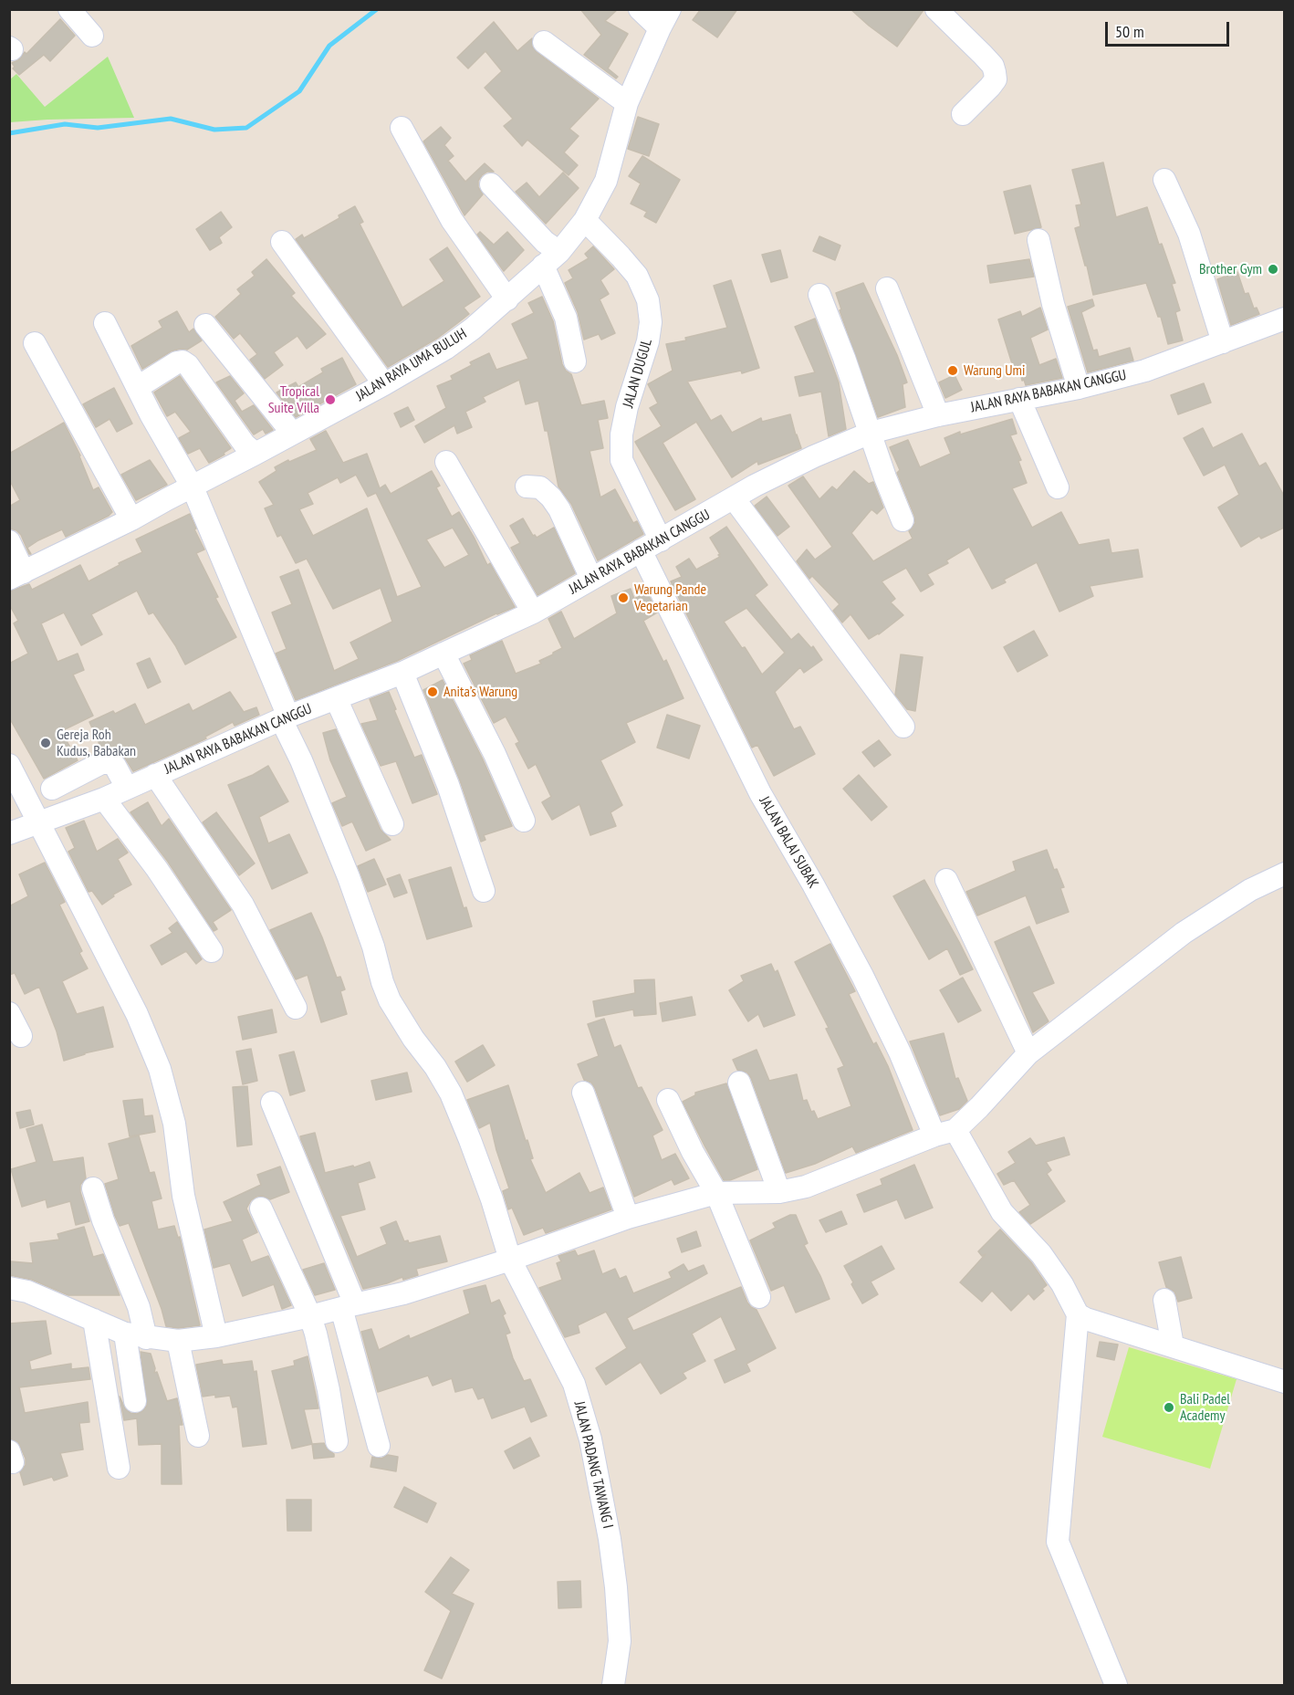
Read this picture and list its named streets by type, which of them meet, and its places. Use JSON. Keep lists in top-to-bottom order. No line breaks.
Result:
{"streets":{"street":["JALAN RAYA UMA BULUH","JALAN DUGUL","JALAN RAYA BABAKAN CANGGU","JALAN BALAI SUBAK","JALAN PADANG TAWANG I"]},"crossings":[["JALAN RAYA UMA BULUH","JALAN DUGUL"],["JALAN RAYA UMA BULUH","JALAN PADANG TAWANG I"],["JALAN DUGUL","JALAN RAYA BABAKAN CANGGU"],["JALAN RAYA BABAKAN CANGGU","JALAN BALAI SUBAK"],["JALAN RAYA BABAKAN CANGGU","JALAN PADANG TAWANG I"]],"places":["Brother Gym","Warung Umi","Tropical Suite Villa","Warung Pande Vegetarian","Anita’s Warung","Gereja Roh Kudus, Babakan","Bali Padel Academy"],"scale_bar":"50 m"}
